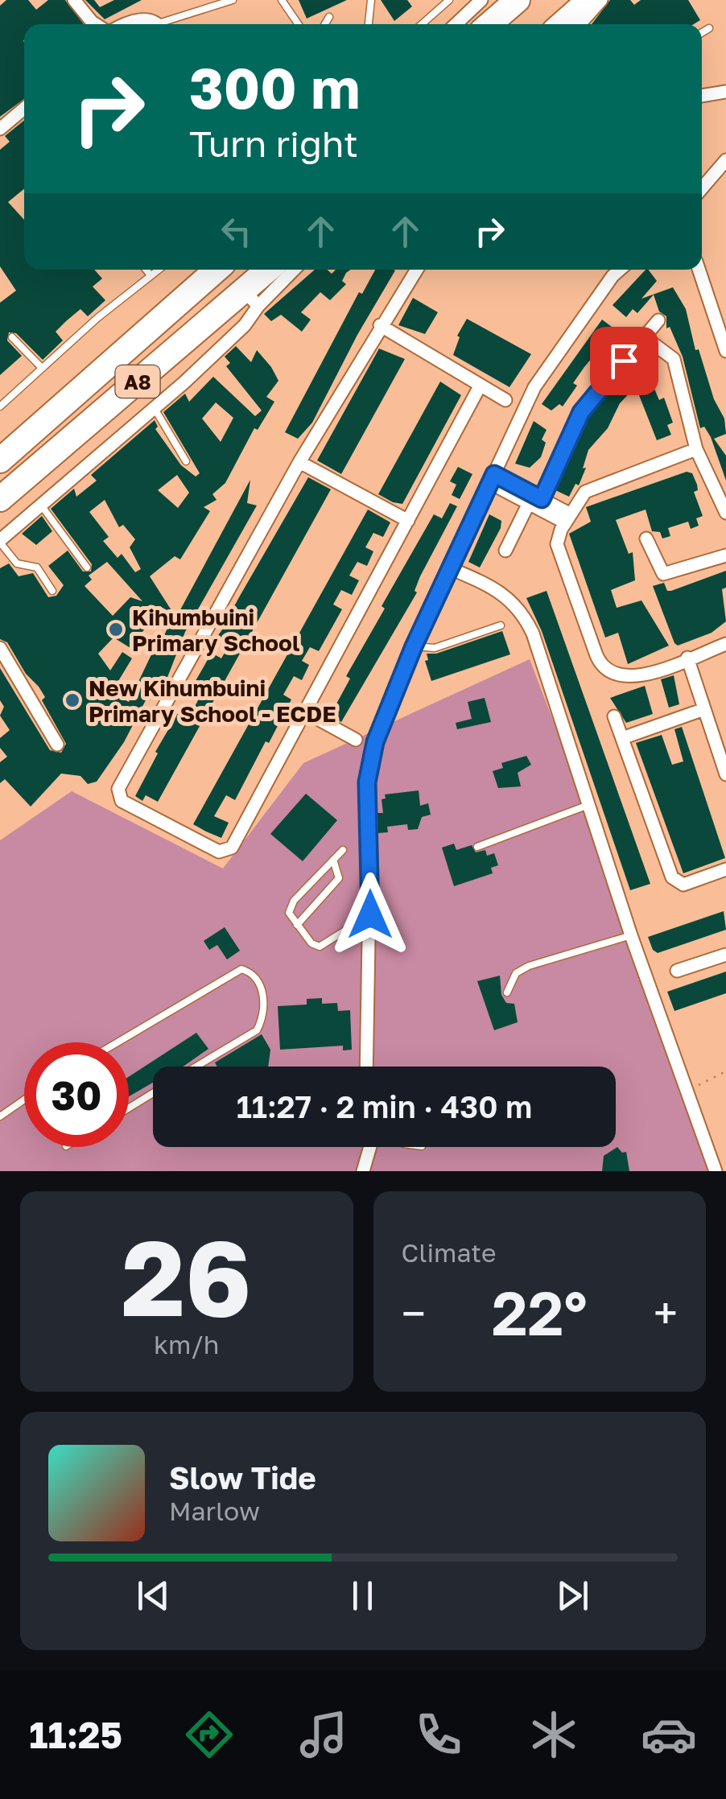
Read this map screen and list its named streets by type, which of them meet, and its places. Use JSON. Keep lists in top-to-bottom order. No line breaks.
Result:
{"streets":{"highway":["A8"]},"places":["Kihumbuini Primary School","New Kihumbuini Primary School - ECDE"],"page":{"turn":["300 m","Turn right"],"limit":"30","trip":"11:27 · 2 min · 430 m","tile":[["26","km/h"],"Climate"],"heat":["−","22°","+"],"song":["Slow Tide","Marlow"],"tabs":"11:25"}}
